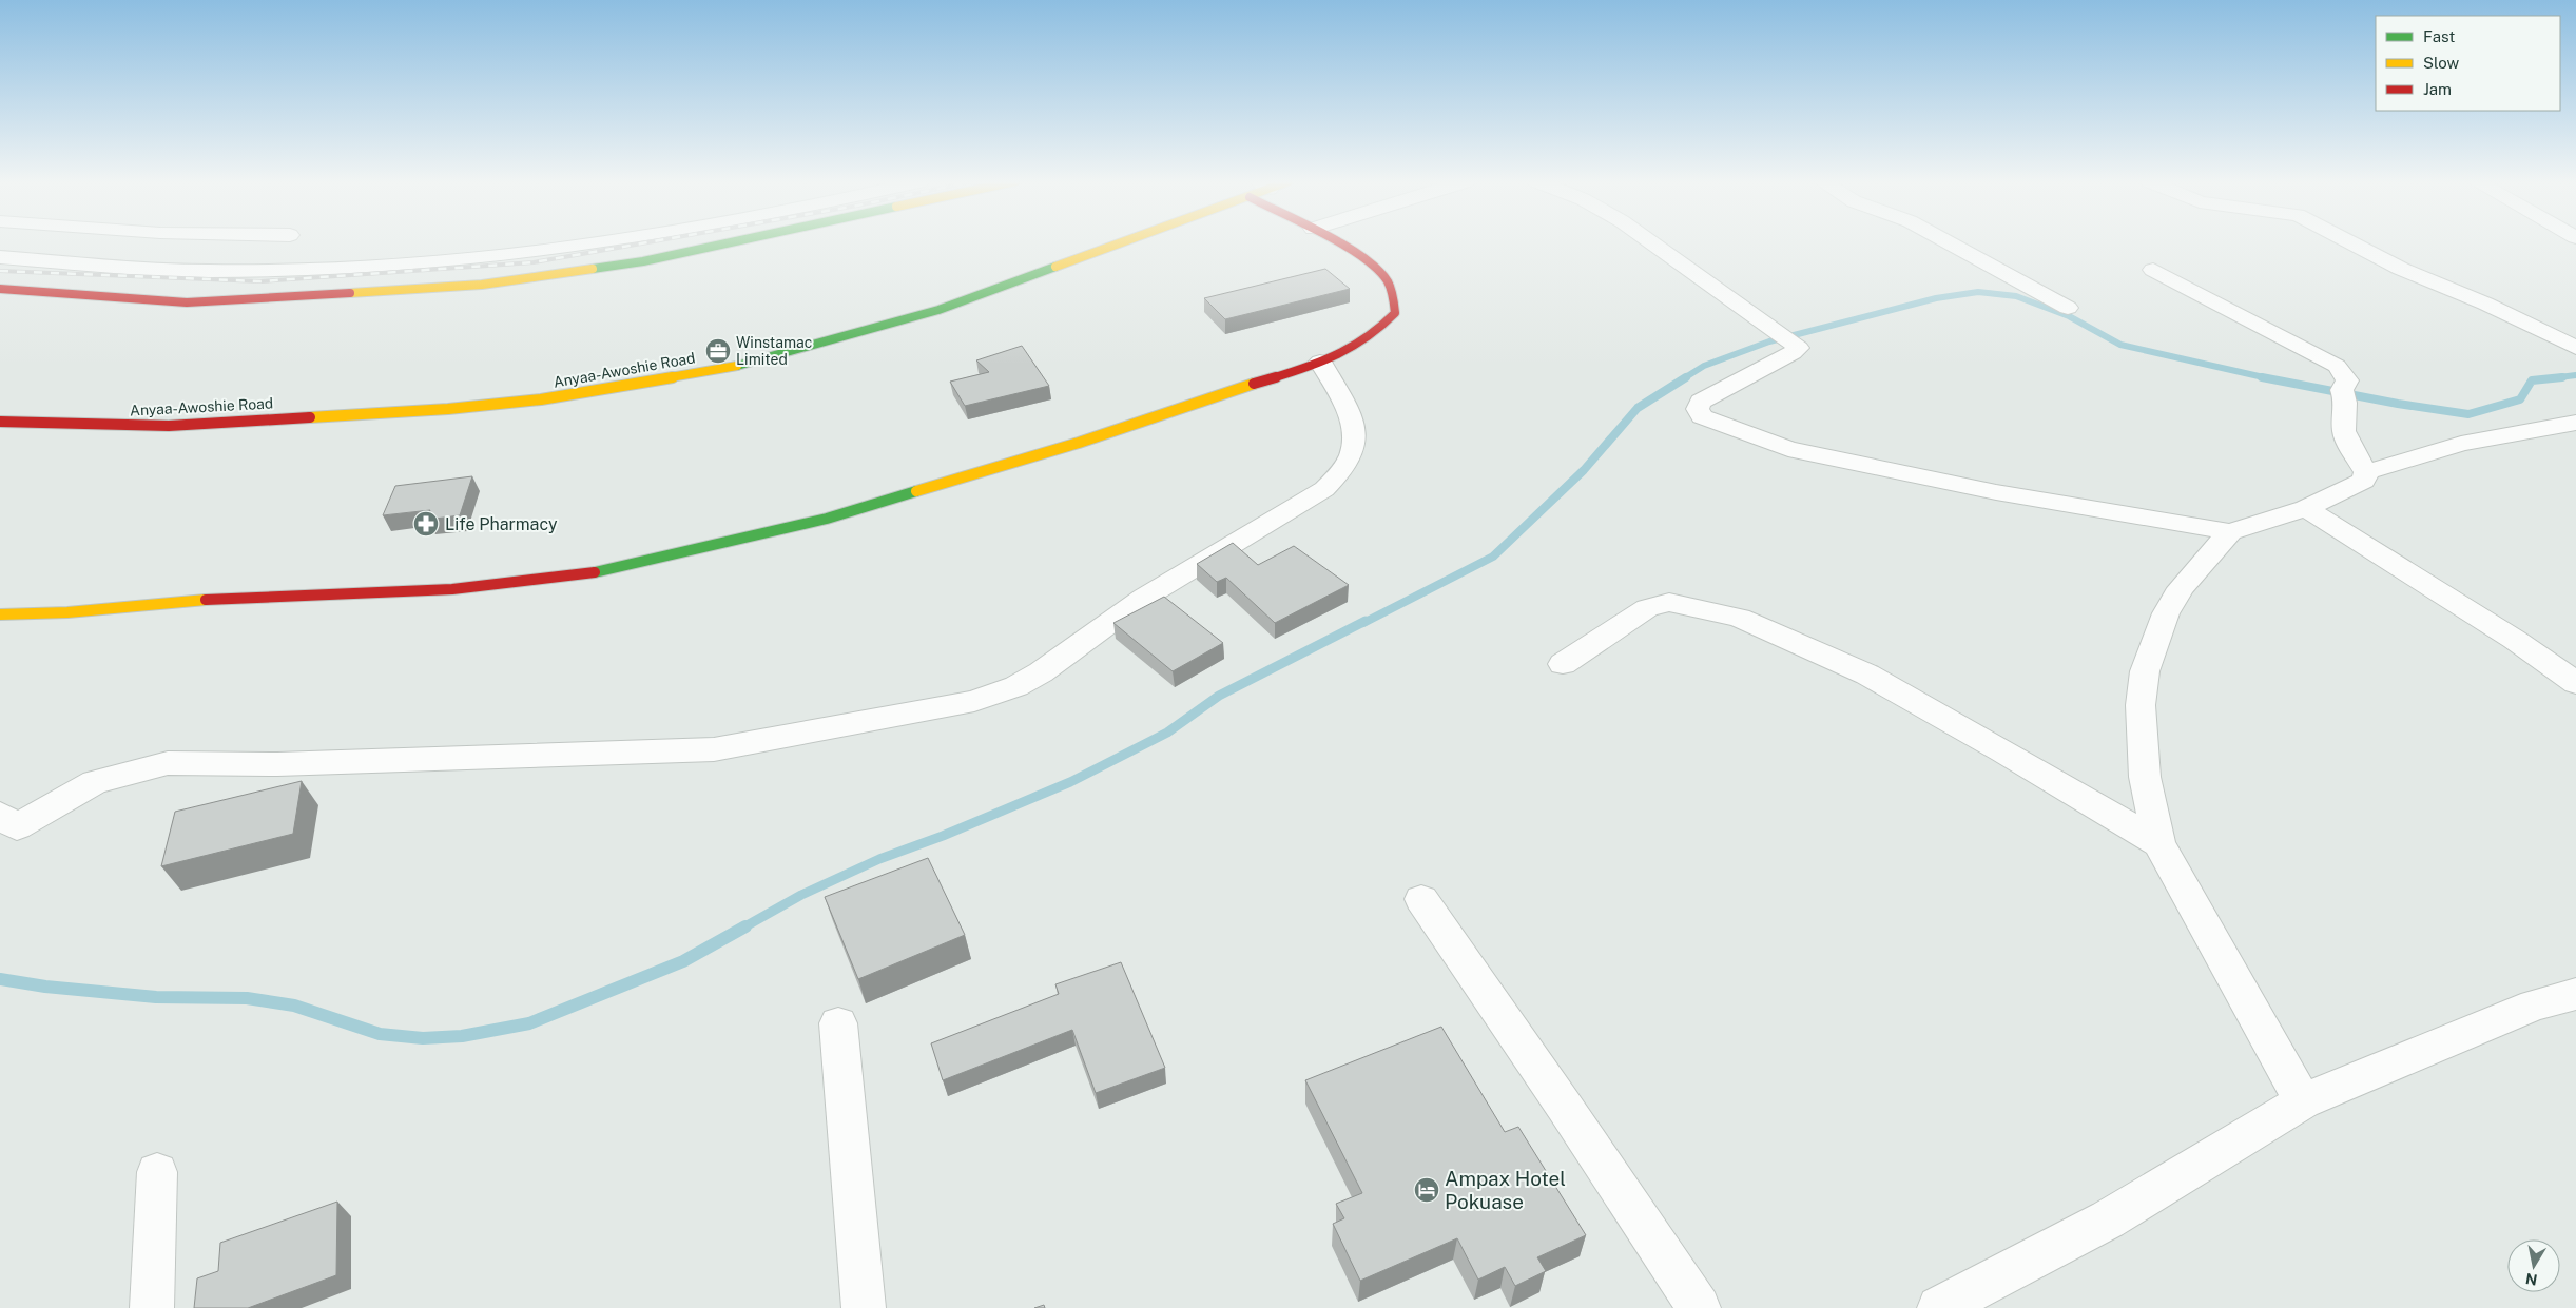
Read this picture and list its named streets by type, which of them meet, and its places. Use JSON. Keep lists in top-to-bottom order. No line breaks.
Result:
{"streets":{"street":["Anyaa-Awoshie Road"]},"places":{"office":["Winstamac Limited"],"pharmacy":["Life Pharmacy"],"hotel":["Ampax Hotel Pokuase"]},"legend":["Fast","Slow","Jam"],"north":"bottom"}
